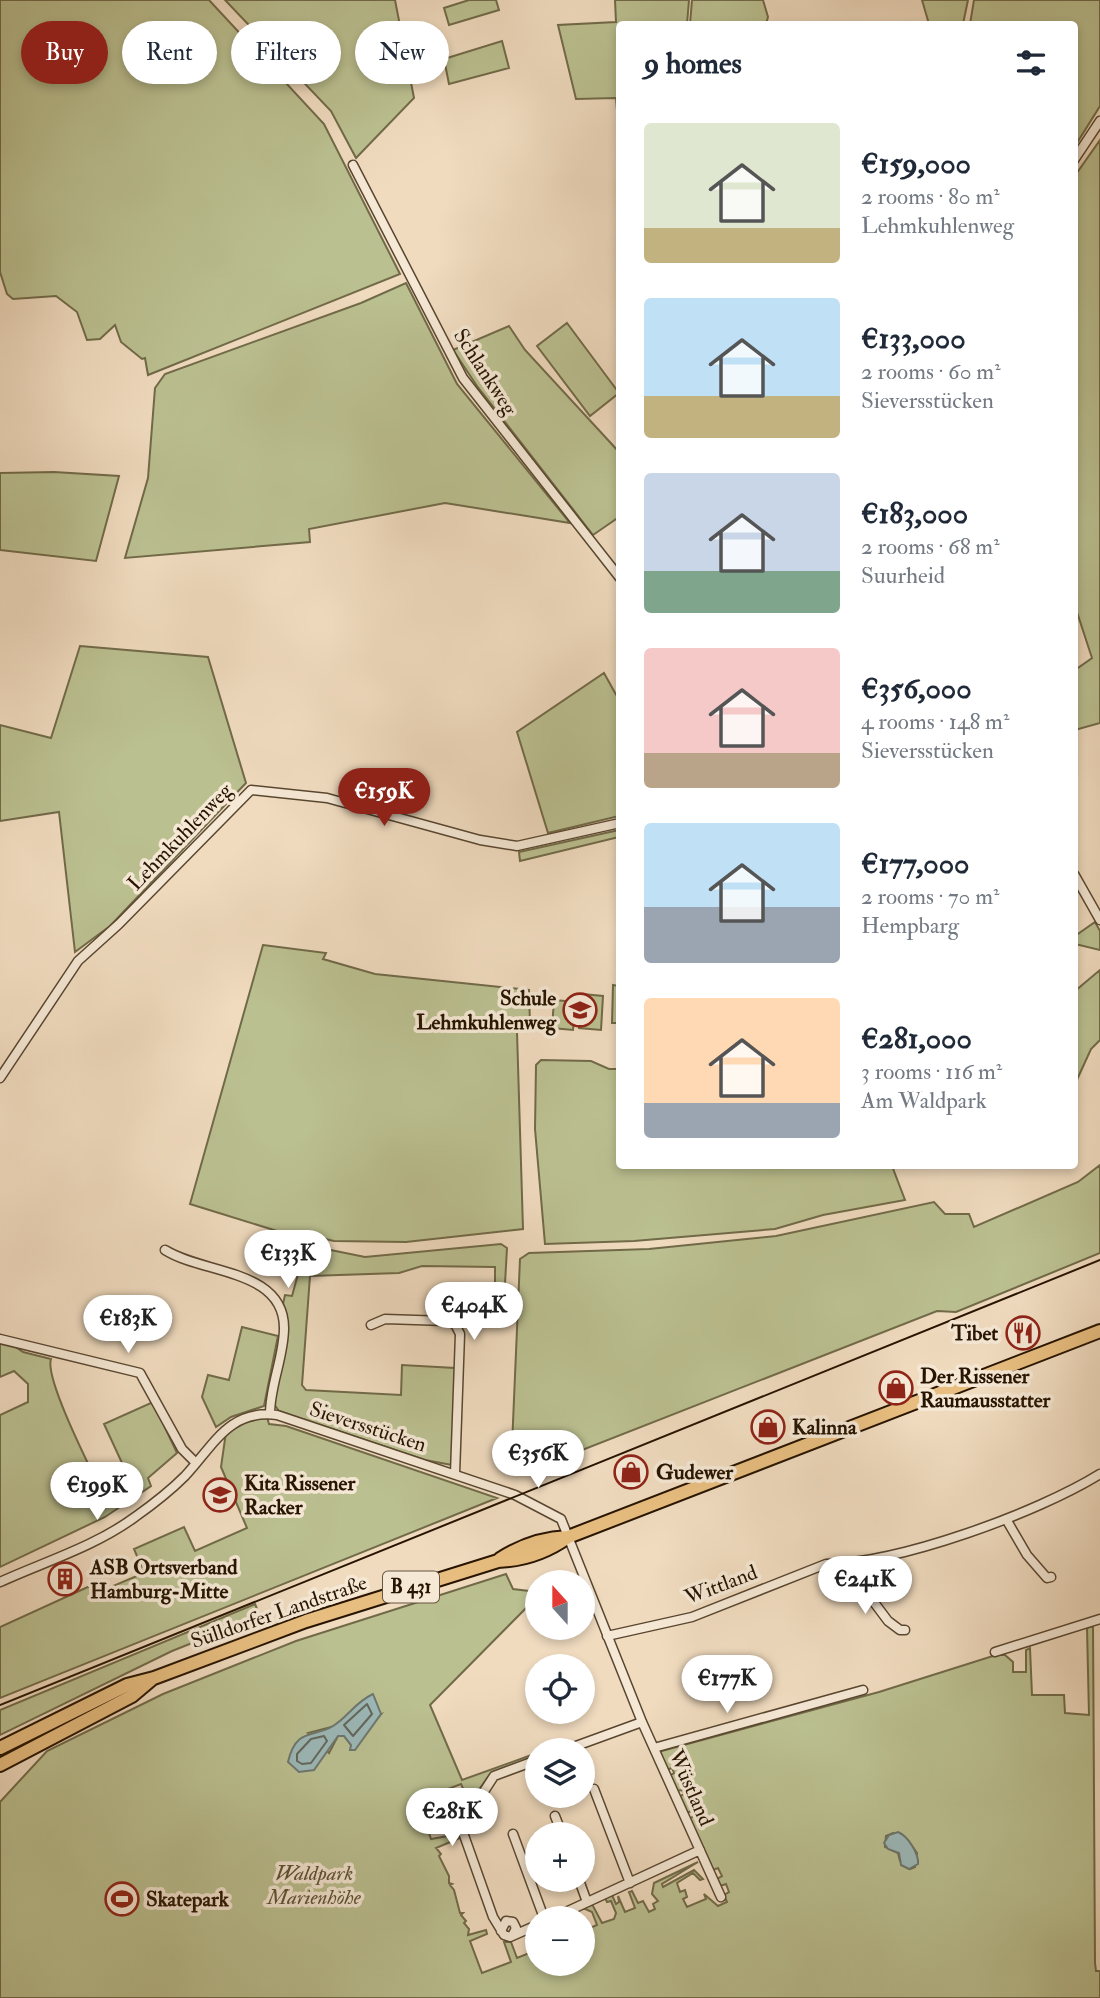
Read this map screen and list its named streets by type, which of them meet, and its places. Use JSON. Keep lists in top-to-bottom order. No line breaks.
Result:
{"streets":{"main road":["B 431","Sülldorfer Landstraße"],"street":["Schlankweg","Lehmkuhlenweg","Sieversstücken","Wittland","Wüstland"]},"crossings":[["Sieversstücken","Sülldorfer Landstraße"],["Sieversstücken","Wüstland"],["Wittland","Wüstland"],["Sülldorfer Landstraße","Wüstland"]],"parks":["Waldpark Marienhöhe"],"places":{"school or university":["Schule Lehmkuhlenweg","Kita Rissener Racker"],"restaurant":["Tibet"],"shop":["Der Rissener Raumausstatter","Kalinna","Gudewer"],"building":["ASB Ortsverband Hamburg-Mitte"],"sports":["Skatepark"]},"north":"top","page":{"chip":["Buy","Rent","Filters","New"],"heading":"9 homes","list":[{"name":"€159,000","note":"2 rooms · 80 m² · Lehmkuhlenweg"},{"name":"€133,000","note":"2 rooms · 60 m² · Sieversstücken"},{"name":"€183,000","note":"2 rooms · 68 m² · Suurheid"},{"name":"€356,000","note":"4 rooms · 148 m² · Sieversstücken"},{"name":"€177,000","note":"2 rooms · 70 m² · Hempbarg"},{"name":"€281,000","note":"3 rooms · 116 m² · Am Waldpark"}],"price":["€159K","€133K","€404K","€183K","€356K","€199K","€241K","€177K","€281K"],"map_buttons":["+","−"]}}
